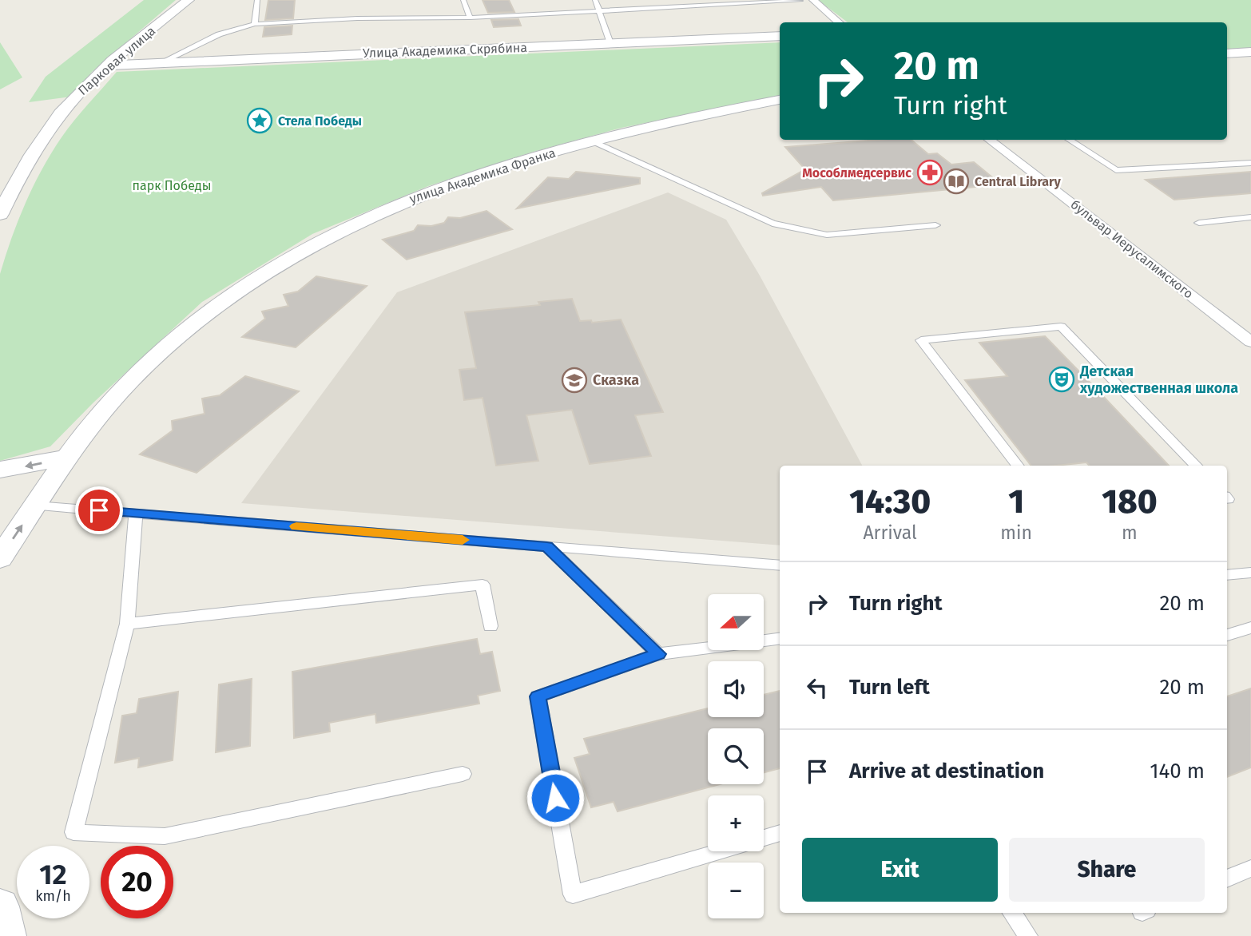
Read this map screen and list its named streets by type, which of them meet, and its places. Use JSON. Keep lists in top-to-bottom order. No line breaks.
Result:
{"streets":{"street":["Улица Академика Скрябина","Парковая улица","улица Академика Франка","бульвар Иерусалимского"]},"crossings":[["Улица Академика Скрябина","Парковая улица"]],"parks":["парк Победы"],"places":{"place":["Стела Победы"],"pharmacy":["Мособлмедсервис"],"library":["Central Library"],"theatre":["Детская художественная школа"],"school or university":["Сказка"]},"north":"left","page":{"turn":["20 m","Turn right"],"eta":["14:30","Arrival","1","min","180","m"],"list":[{"name":"Turn right","value":"20 m"},{"name":"Turn left","value":"20 m"},{"name":"Arrive at destination","value":"140 m"}],"map_buttons":["+","−"],"buttons":["Exit","Share"],"speed":"12 km/h","limit":"20"}}
